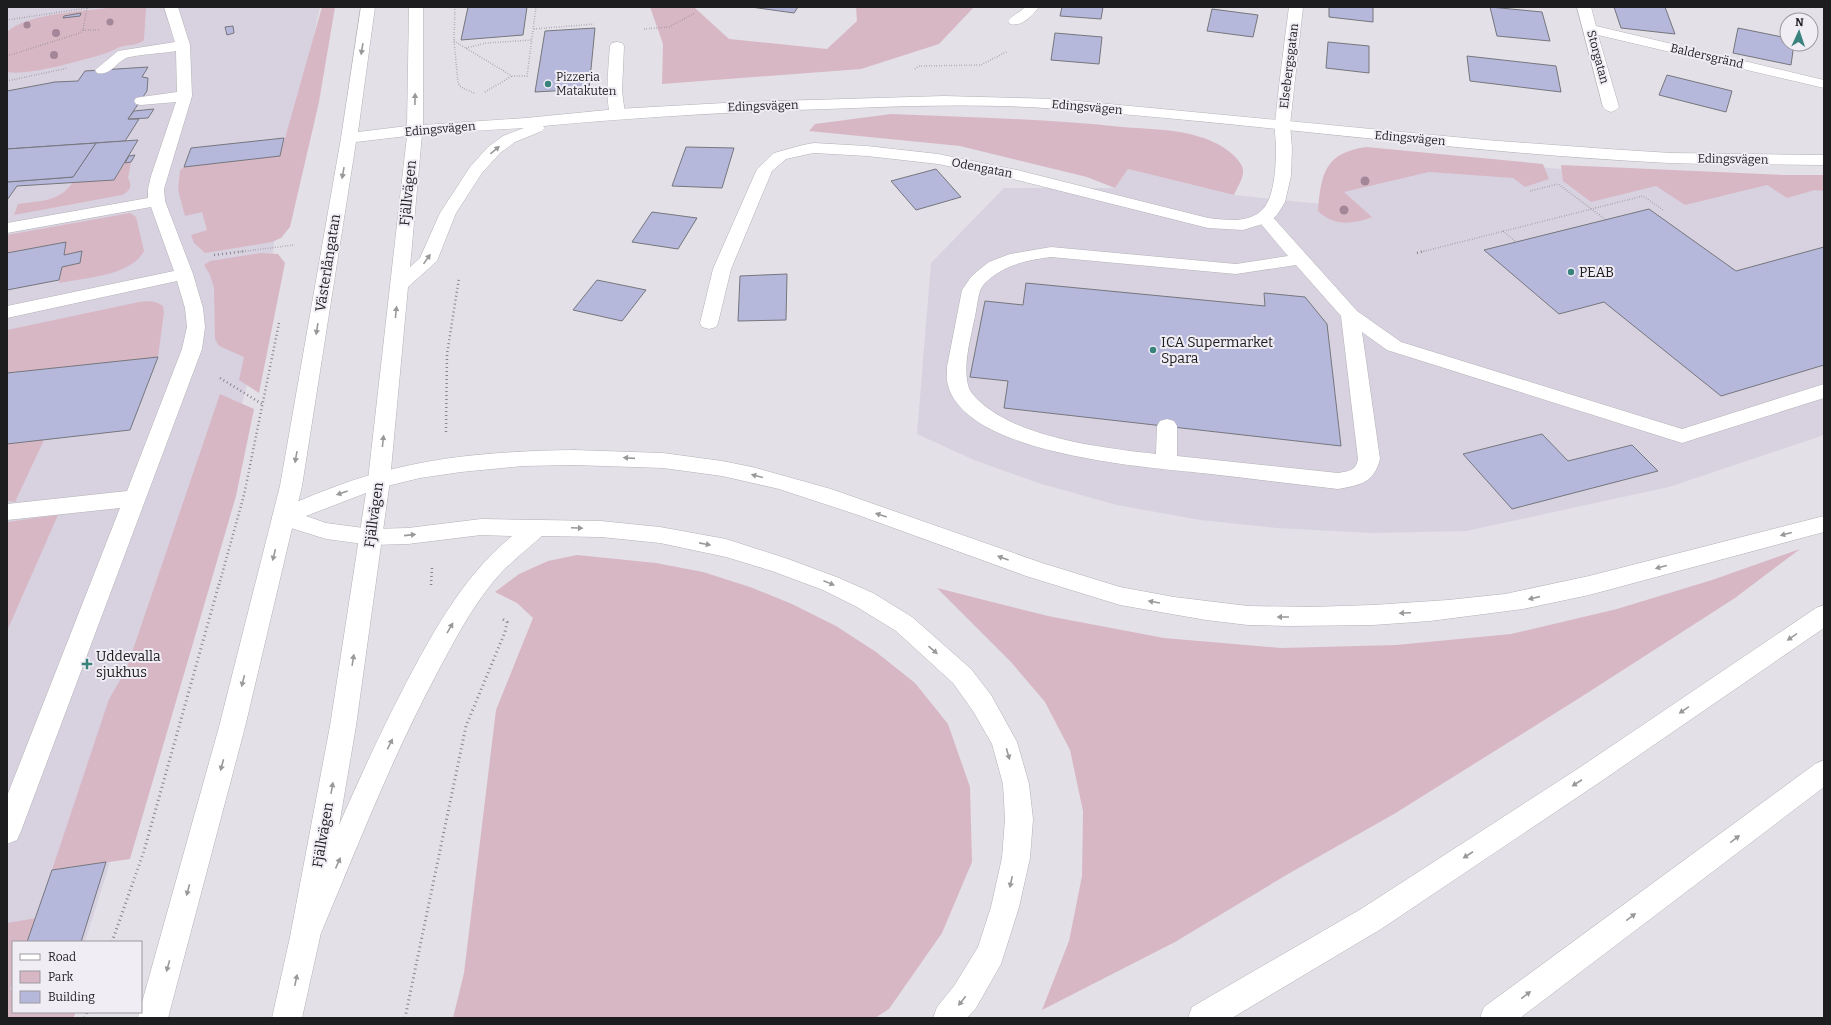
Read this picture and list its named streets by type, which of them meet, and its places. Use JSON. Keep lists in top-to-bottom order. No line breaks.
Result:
{"streets":{"main road":["Baldersgränd","Storgatan","Elsebergsgatan","Edingsvägen","Odengatan","Fjällvägen","Västerlångatan"]},"crossings":[["Baldersgränd","Storgatan"],["Elsebergsgatan","Edingsvägen"],["Edingsvägen","Fjällvägen"],["Edingsvägen","Västerlångatan"]],"places":{"other":["Pizzeria Matakuten","PEAB","ICA Supermarket Spara"],"health":["Uddevalla sjukhus"]},"legend":["Road","Park","Building"],"north":"top"}
